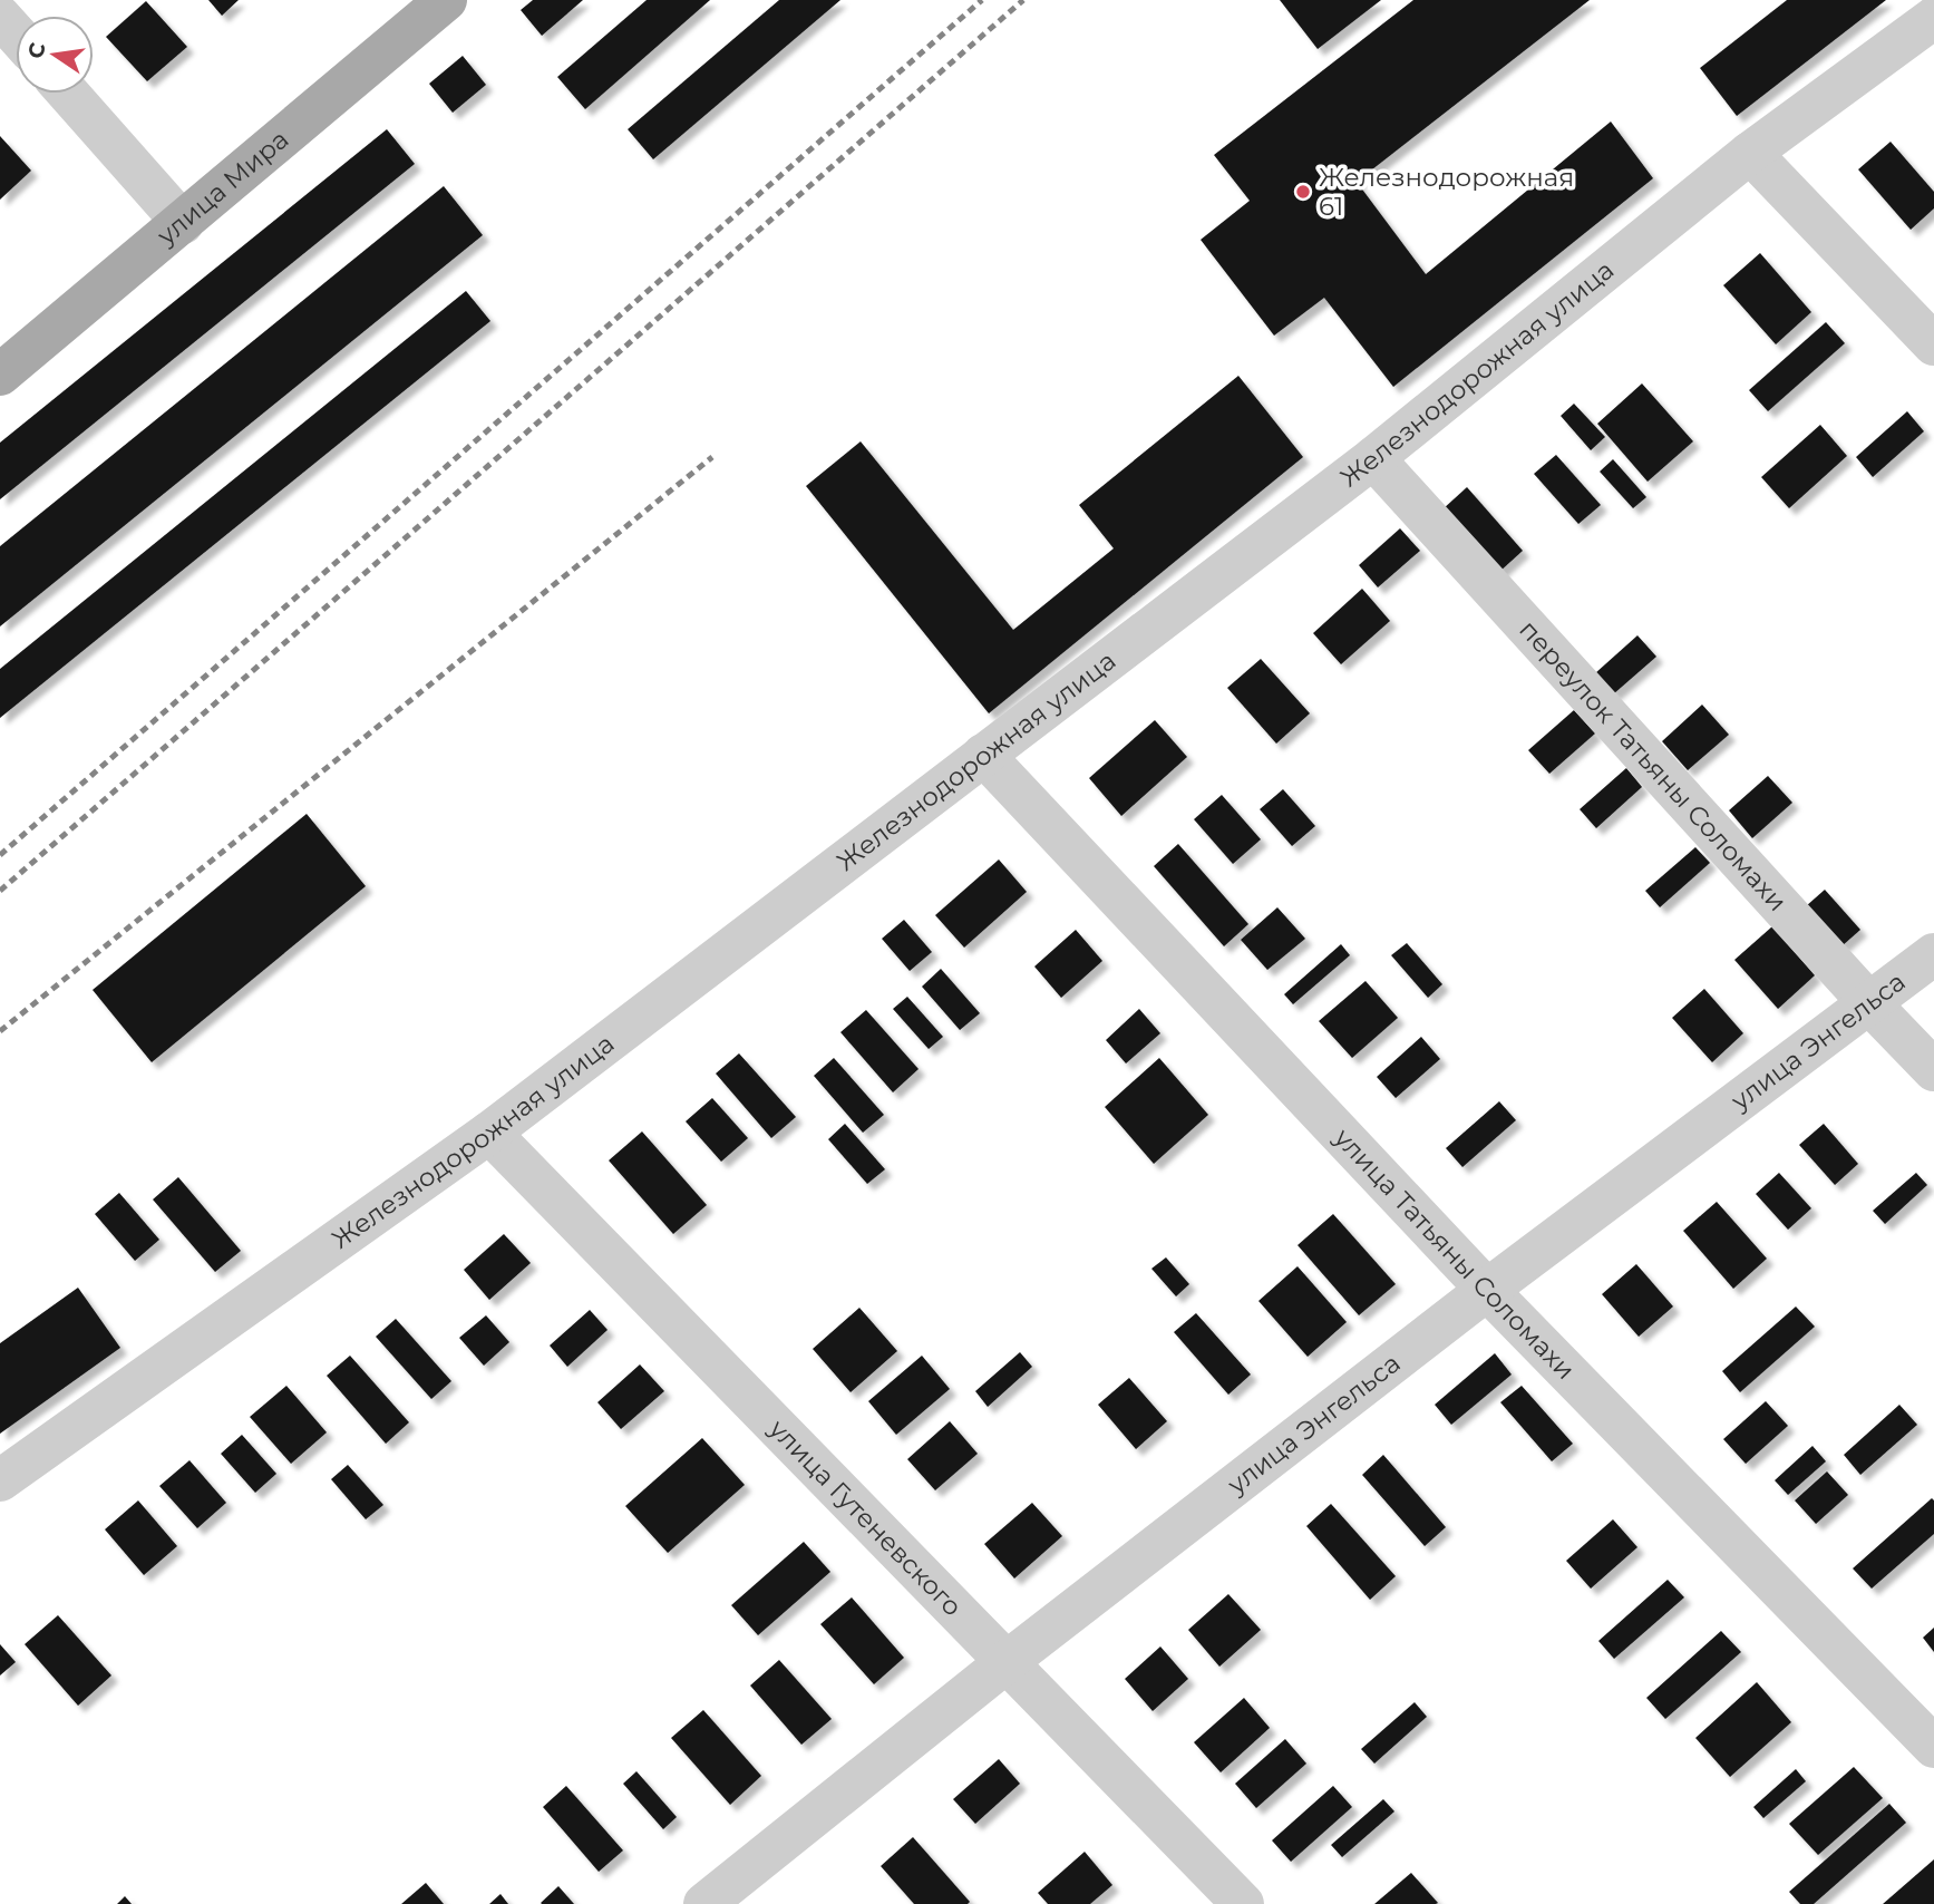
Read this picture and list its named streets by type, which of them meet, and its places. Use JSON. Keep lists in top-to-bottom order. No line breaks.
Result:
{"streets":{"main road":["улица Мира"],"street":["Железнодорожная улица","переулок Татьяны Соломахи","улица Энгельса","улица Татьяны Соломахи","улица Гутеневского"]},"crossings":[["Железнодорожная улица","переулок Татьяны Соломахи"],["Железнодорожная улица","улица Татьяны Соломахи"],["Железнодорожная улица","улица Гутеневского"],["переулок Татьяны Соломахи","улица Энгельса"],["улица Энгельса","улица Татьяны Соломахи"],["улица Энгельса","улица Гутеневского"]],"places":["Железнодорожная 61"],"north":"left"}
